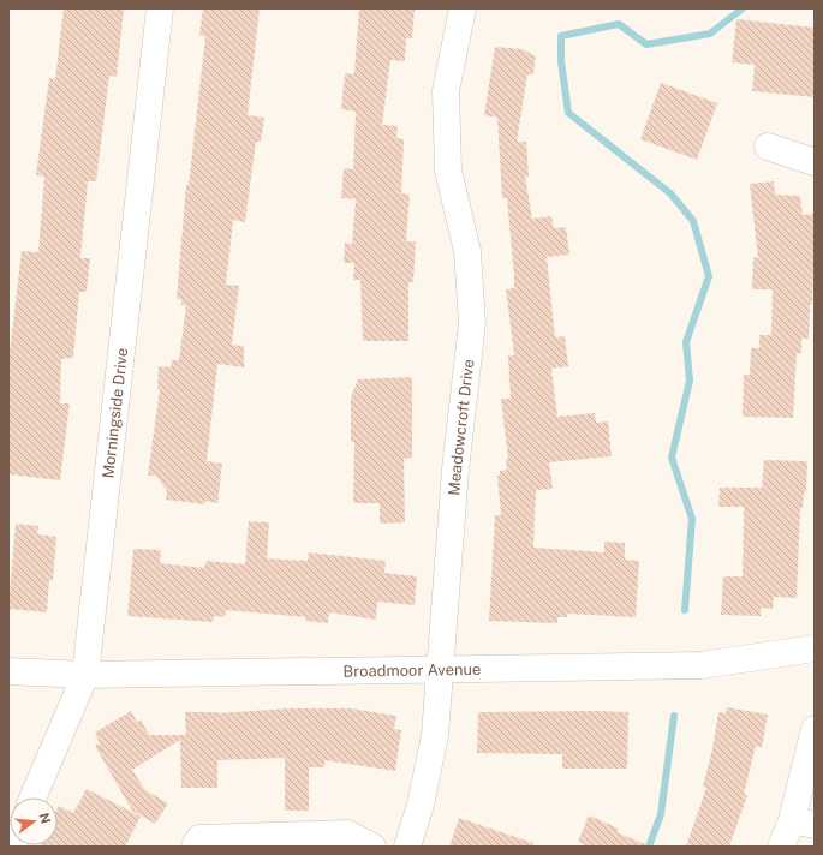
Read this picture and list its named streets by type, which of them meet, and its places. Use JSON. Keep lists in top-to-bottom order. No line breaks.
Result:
{"streets":{"street":["Morningside Drive","Meadowcroft Drive","Broadmoor Avenue"]},"crossings":[["Morningside Drive","Broadmoor Avenue"],["Meadowcroft Drive","Broadmoor Avenue"]],"north":"right"}
